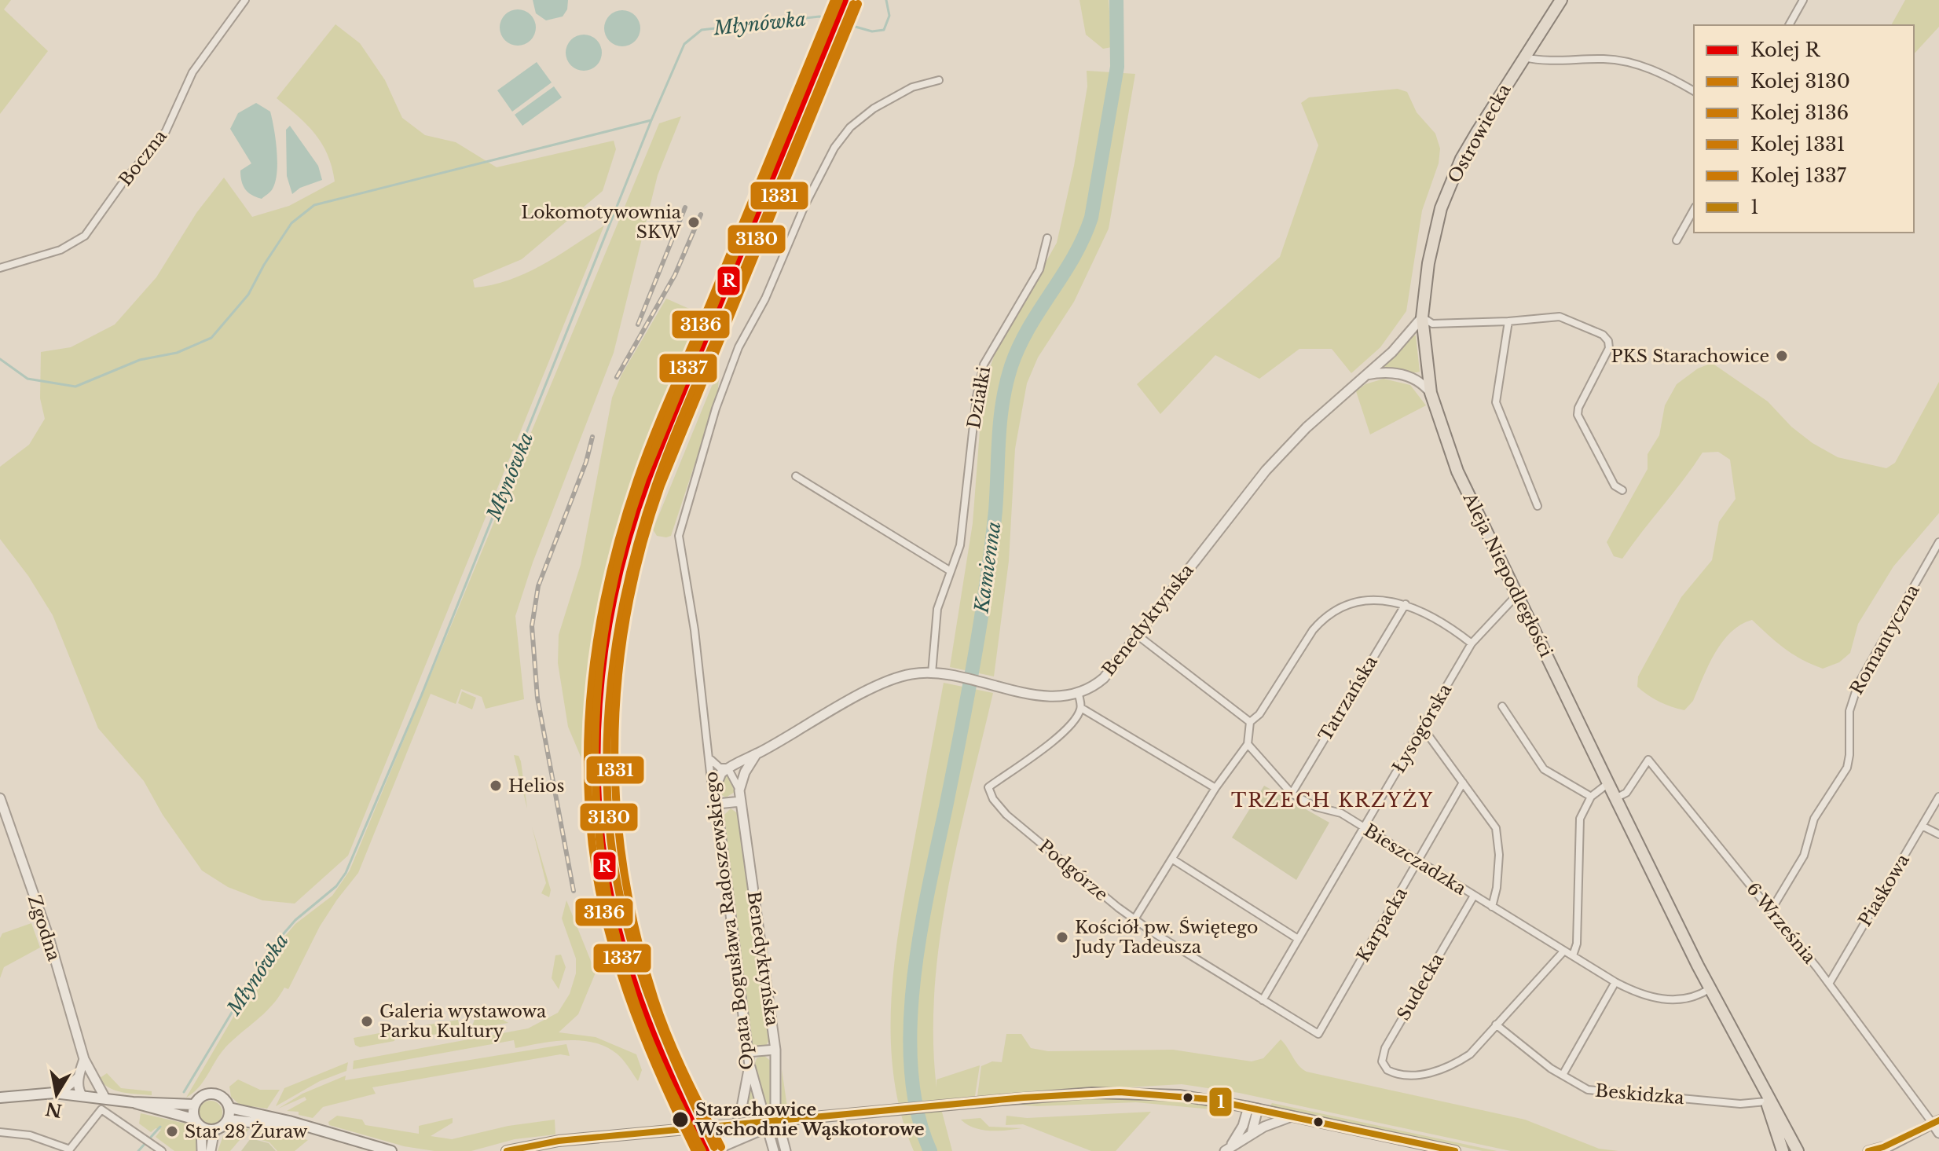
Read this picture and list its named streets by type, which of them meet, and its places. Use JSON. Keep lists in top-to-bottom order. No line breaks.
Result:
{"streets":{"main road":["Ostrowiecka","Aleja Niepodległości"],"street":["Boczna","Działki","Benedyktyńska","Romantyczna","Tatrzańska","Łysogórska","Bieszczadzka","Podgórze","Piaskowa","Opata Bogusława Radoszewskiego","6 Września","Karpacka","Zgodna","Sudecka","Beskidzka"]},"crossings":[["Ostrowiecka","Aleja Niepodległości"],["Ostrowiecka","Benedyktyńska"],["Aleja Niepodległości","Benedyktyńska"],["Aleja Niepodległości","Łysogórska"],["Aleja Niepodległości","Bieszczadzka"],["Aleja Niepodległości","6 Września"],["Aleja Niepodległości","Beskidzka"],["Benedyktyńska","Opata Bogusława Radoszewskiego"],["Romantyczna","6 Września"],["Tatrzańska","Bieszczadzka"],["Łysogórska","Bieszczadzka"],["Łysogórska","Podgórze"],["Bieszczadzka","Karpacka"],["Bieszczadzka","Sudecka"],["Podgórze","Karpacka"],["Piaskowa","6 Września"],["Sudecka","Beskidzka"]],"districts":["TRZECH KRZYŻY"],"water":["Młynówka","Kamienna"],"places":["Lokomotywownia SKW","PKS Starachowice","Helios","Kościół pw. Świętego Judy Tadeusza","Galeria wystawowa Parku Kultury","Starachowice Wschodnie Wąskotorowe","Star 28 Żuraw"],"lines":["rail line R","rail line 3136","rail line 1337","rail line 3130","rail line 1331","transit line 1"],"legend":["Kolej R","Kolej 3130","Kolej 3136","Kolej 1331","Kolej 1337","1"],"north":"bottom"}
